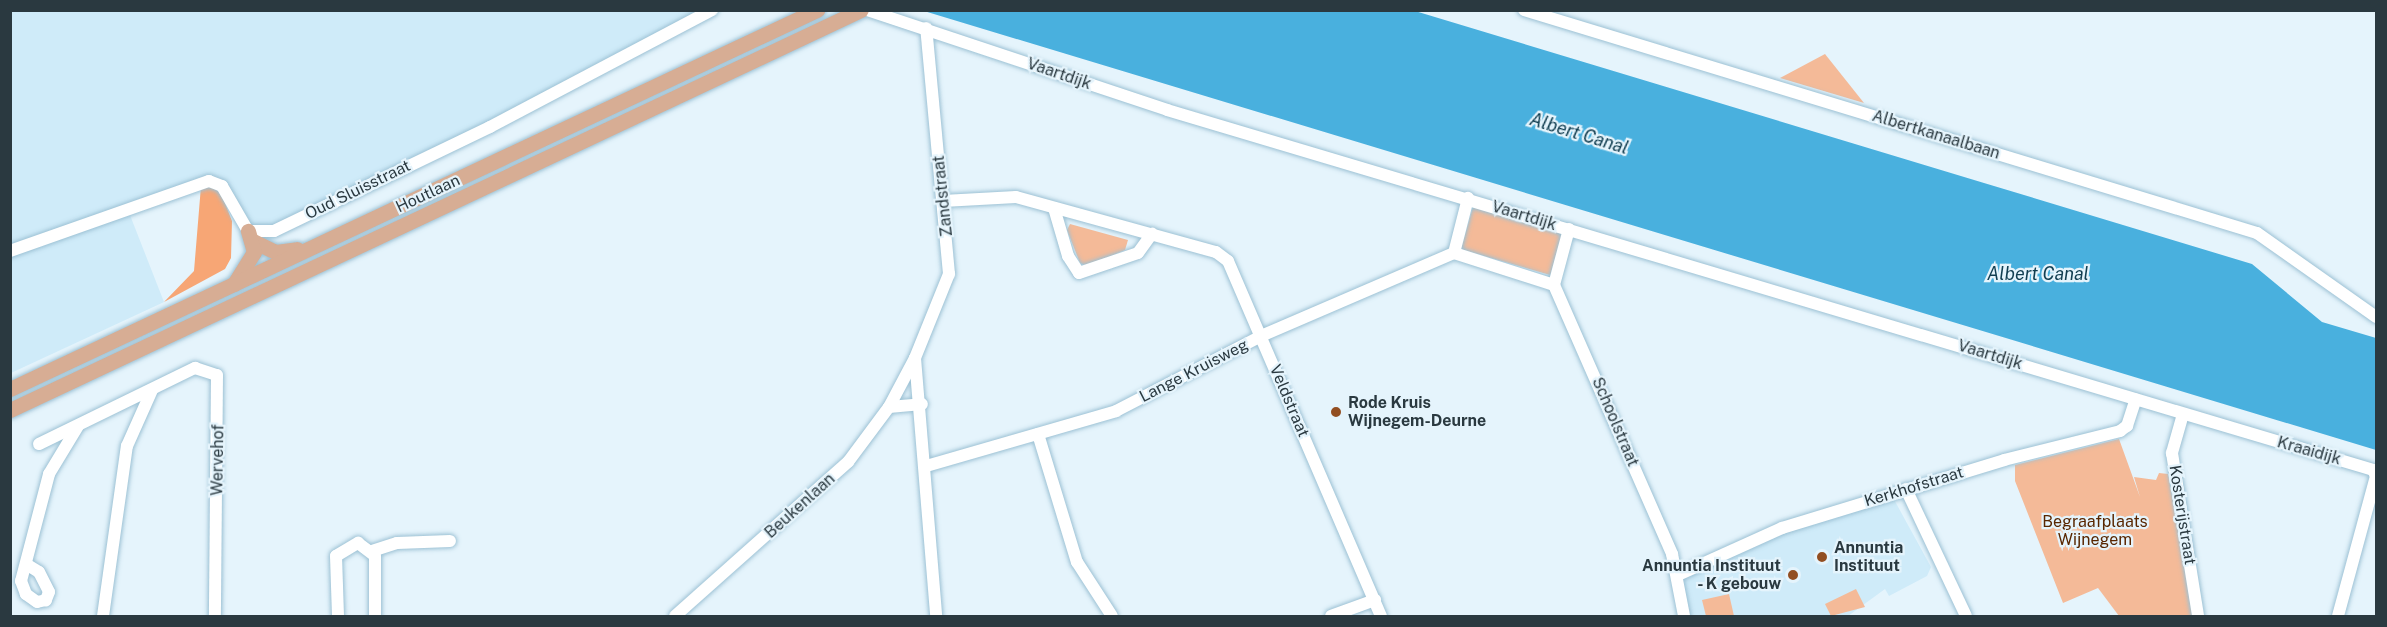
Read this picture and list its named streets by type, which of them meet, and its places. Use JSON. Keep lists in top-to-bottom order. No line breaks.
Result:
{"streets":{"main road":["Houtlaan"],"street":["Vaartdijk","Albertkanaalbaan","Oud Sluisstraat","Zandstraat","Lange Kruisweg","Veldstraat","Schoolstraat","Kraaidijk","Wervehof","Kerkhofstraat","Beukenlaan","Kosterijstraat"]},"crossings":[["Vaartdijk","Zandstraat"],["Vaartdijk","Kraaidijk"],["Vaartdijk","Kerkhofstraat"],["Vaartdijk","Kosterijstraat"],["Zandstraat","Veldstraat"],["Zandstraat","Beukenlaan"],["Lange Kruisweg","Veldstraat"],["Schoolstraat","Kerkhofstraat"],["Kraaidijk","Kosterijstraat"]],"water":["Albert Canal"],"parks":["Begraafplaats Wijnegem"],"places":["Rode Kruis Wijnegem-Deurne","Annuntia Instituut","Annuntia Instituut - K gebouw"]}
